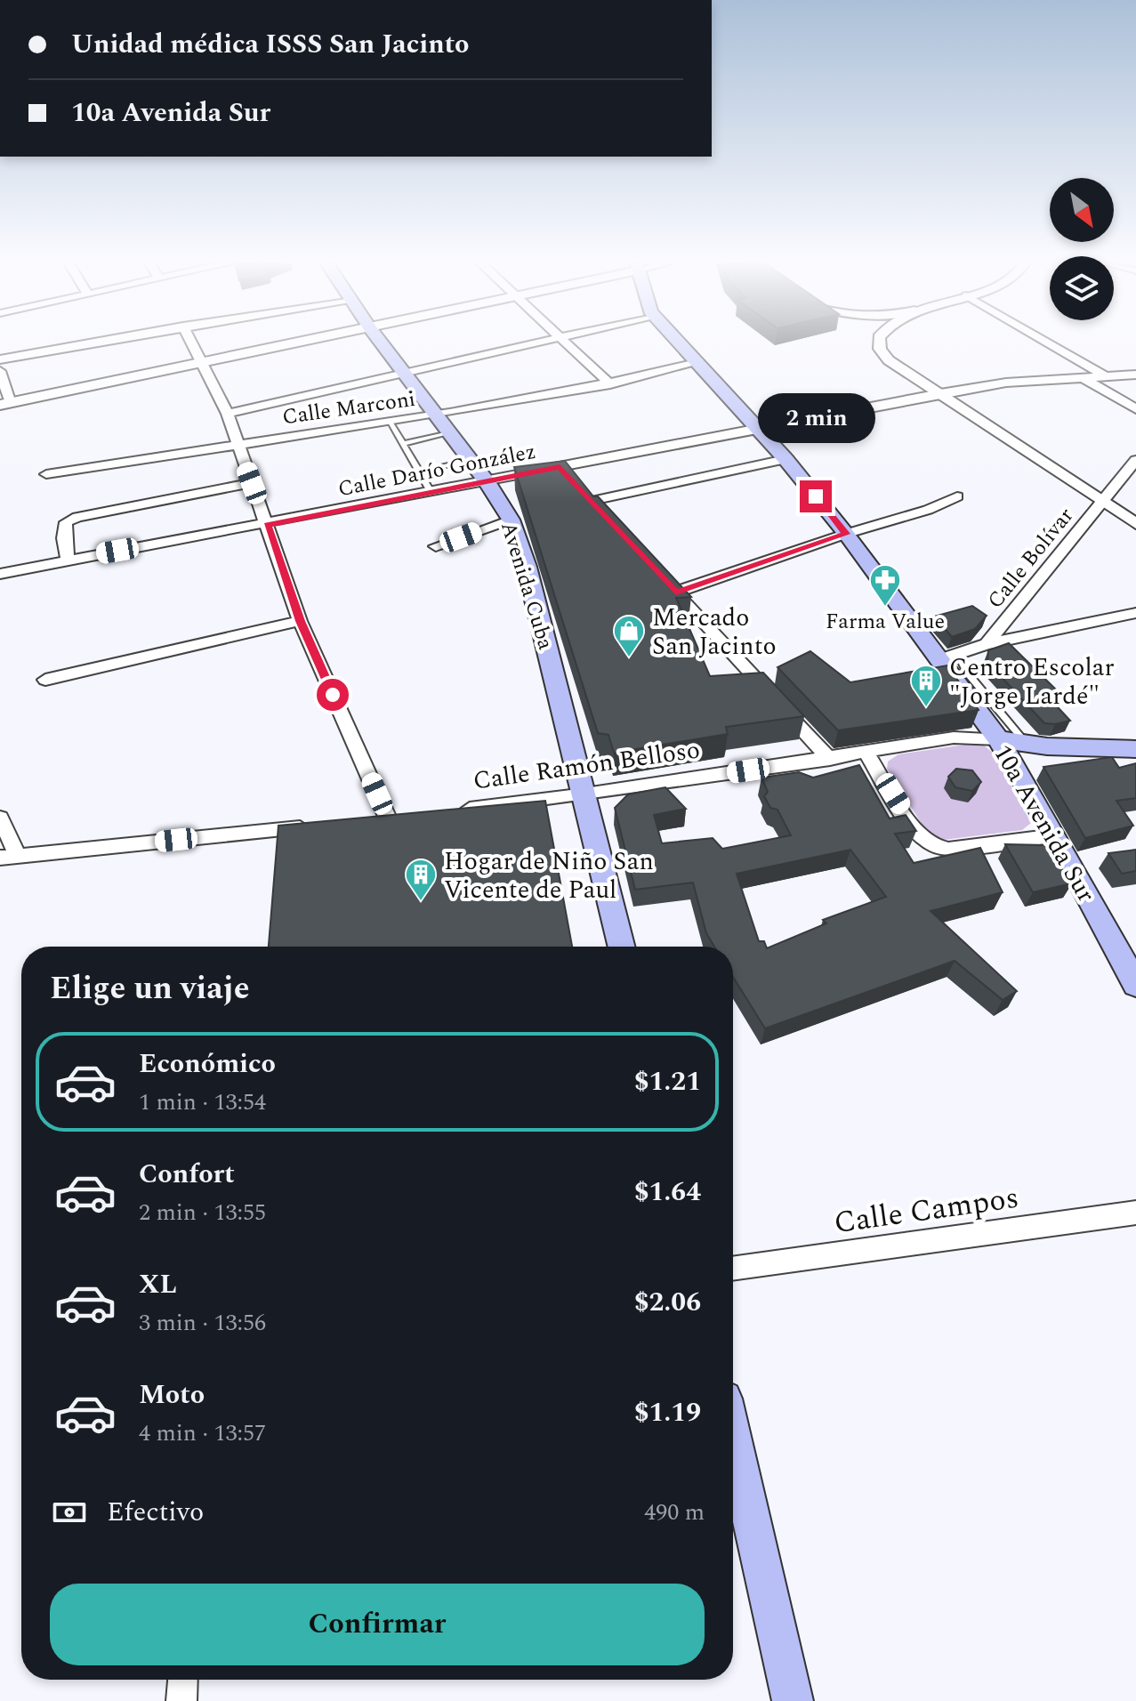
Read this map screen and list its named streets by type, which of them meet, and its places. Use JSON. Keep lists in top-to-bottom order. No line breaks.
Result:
{"streets":{"main road":["Avenida Cuba","Calle Ramón Belloso","10a Avenida Sur"],"street":["Calle Marconi","Calle Darío González","Calle Bolívar","Calle Campos"]},"crossings":[["Calle Marconi","Avenida Cuba"],["Calle Marconi","10a Avenida Sur"],["Calle Darío González","Avenida Cuba"],["Calle Darío González","10a Avenida Sur"],["Calle Bolívar","10a Avenida Sur"],["Avenida Cuba","Calle Ramón Belloso"],["Calle Ramón Belloso","10a Avenida Sur"]],"places":{"pharmacy":["Farma Value"],"shop":["Mercado San Jacinto"],"building":["Centro Escolar \"Jorge Lardé\"","Hogar de Niño San Vicente de Paul"]},"north":"bottom right","page":{"banner":["Unidad médica ISSS San Jacinto","10a Avenida Sur"],"bubble":"2 min","heading":"Elige un viaje","list":[{"name":"Económico","note":"1 min · 13:54","value":"$1.21"},{"name":"Confort","note":"2 min · 13:55","value":"$1.64"},{"name":"XL","note":"3 min · 13:56","value":"$2.06"},{"name":"Moto","note":"4 min · 13:57","value":"$1.19"}],"pay":["Efectivo","490 m"],"buttons":"Confirmar"}}
